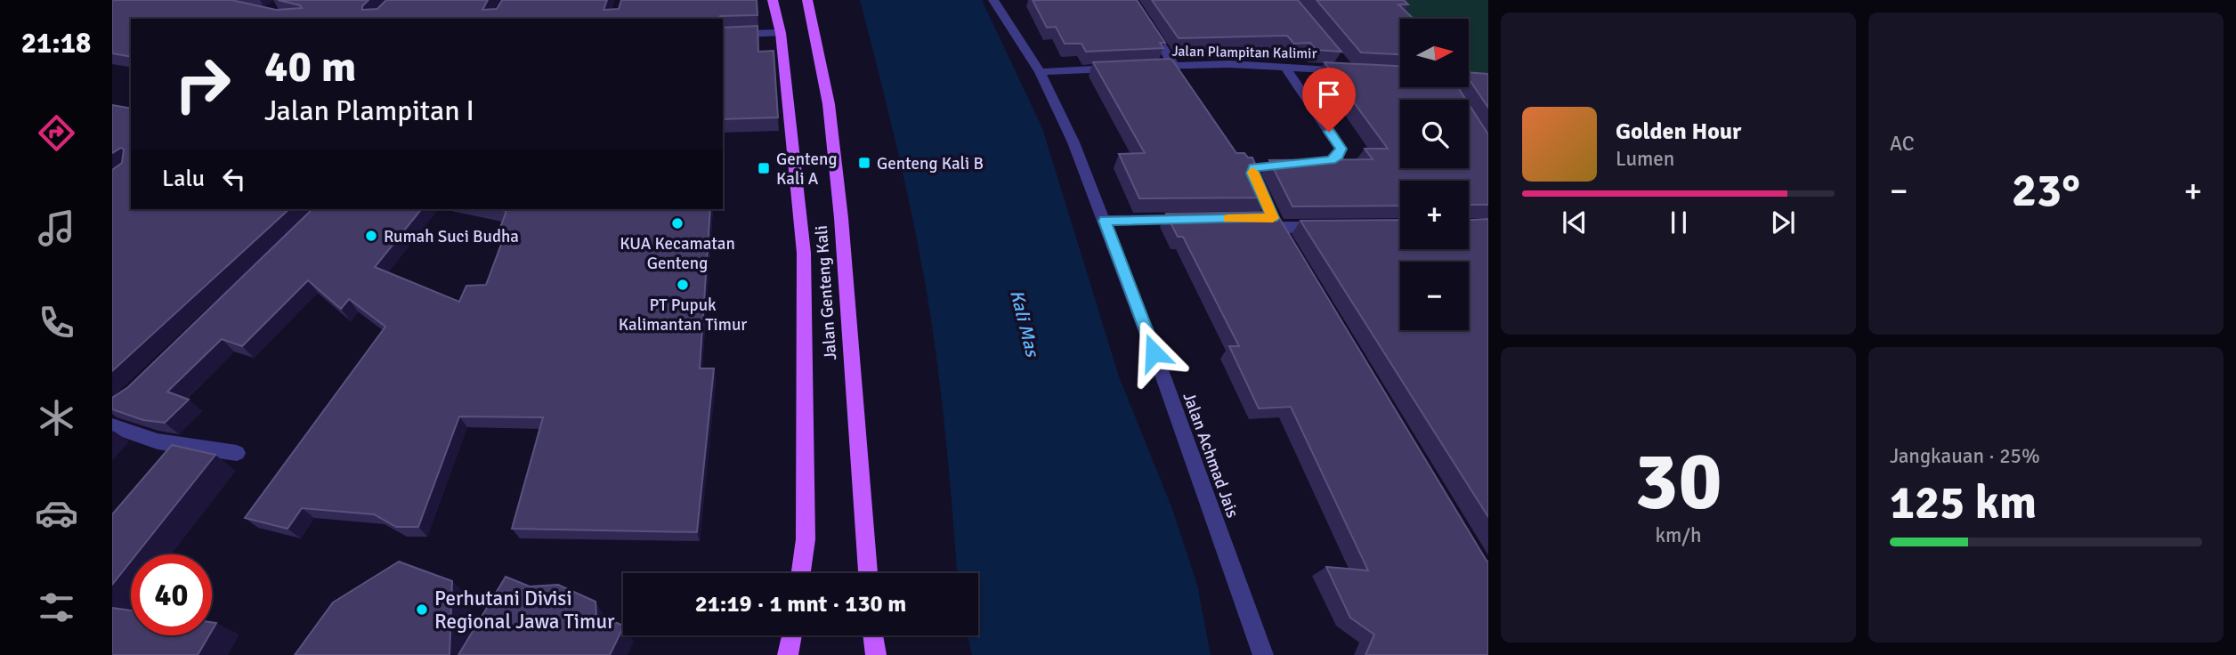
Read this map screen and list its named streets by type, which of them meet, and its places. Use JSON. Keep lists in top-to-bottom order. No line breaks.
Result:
{"streets":{"main road":["Jalan Genteng Kali"],"street":["Jalan Plampitan Kalimir","Jalan Achmad Jais"]},"crossings":[["Jalan Plampitan Kalimir","Jalan Achmad Jais"]],"water":["Kali Mas"],"places":{"transit":["Genteng Kali B","Genteng Kali A"],"other":["KUA Kecamatan Genteng","Rumah Suci Budha","PT Pupuk Kalimantan Timur","Perhutani Divisi Regional Jawa Timur"]},"north":"right","page":{"tabs":"21:18","tile":["AC",["30","km/h"],["Jangkauan · 25%","125 km"]],"map_buttons":["+","−"],"turn":["40 m","Jalan Plampitan I"],"song":["Golden Hour","Lumen"],"then":"Lalu","heat":["−","23°","+"],"limit":"40","trip":"21:19 · 1 mnt · 130 m"}}
